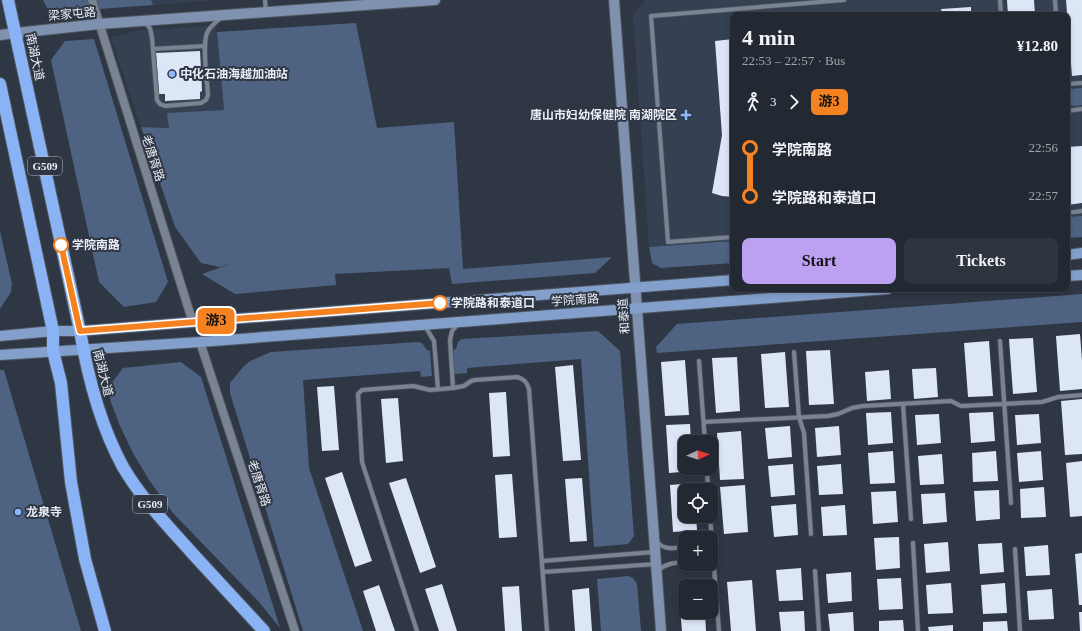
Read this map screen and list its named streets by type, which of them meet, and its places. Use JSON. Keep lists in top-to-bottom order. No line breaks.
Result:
{"streets":{"highway":["南湖大道","G509"],"main road":["学院南路"],"street":["梁家屯路","老唐胥路","和泰道"]},"crossings":[["梁家屯路","南湖大道"],["梁家屯路","老唐胥路"],["南湖大道","学院南路"],["老唐胥路","学院南路"],["G509","学院南路"],["学院南路","和泰道"]],"places":{"other":["中化石油海越加油站","学院南路","学院路和泰道口","龙泉寺"],"health":["唐山市妇幼保健院 南湖院区"]},"lines":["bus line 游3"],"north":"right","page":{"on_map":"游3","heading":["4 min","22:53 – 22:57 · Bus","¥12.80"],"legs":["3","游3"],"list":[{"name":"学院南路","value":"22:56"},{"name":"学院路和泰道口","value":"22:57"}],"buttons":["Start","Tickets"],"map_buttons":["+","−"]}}
